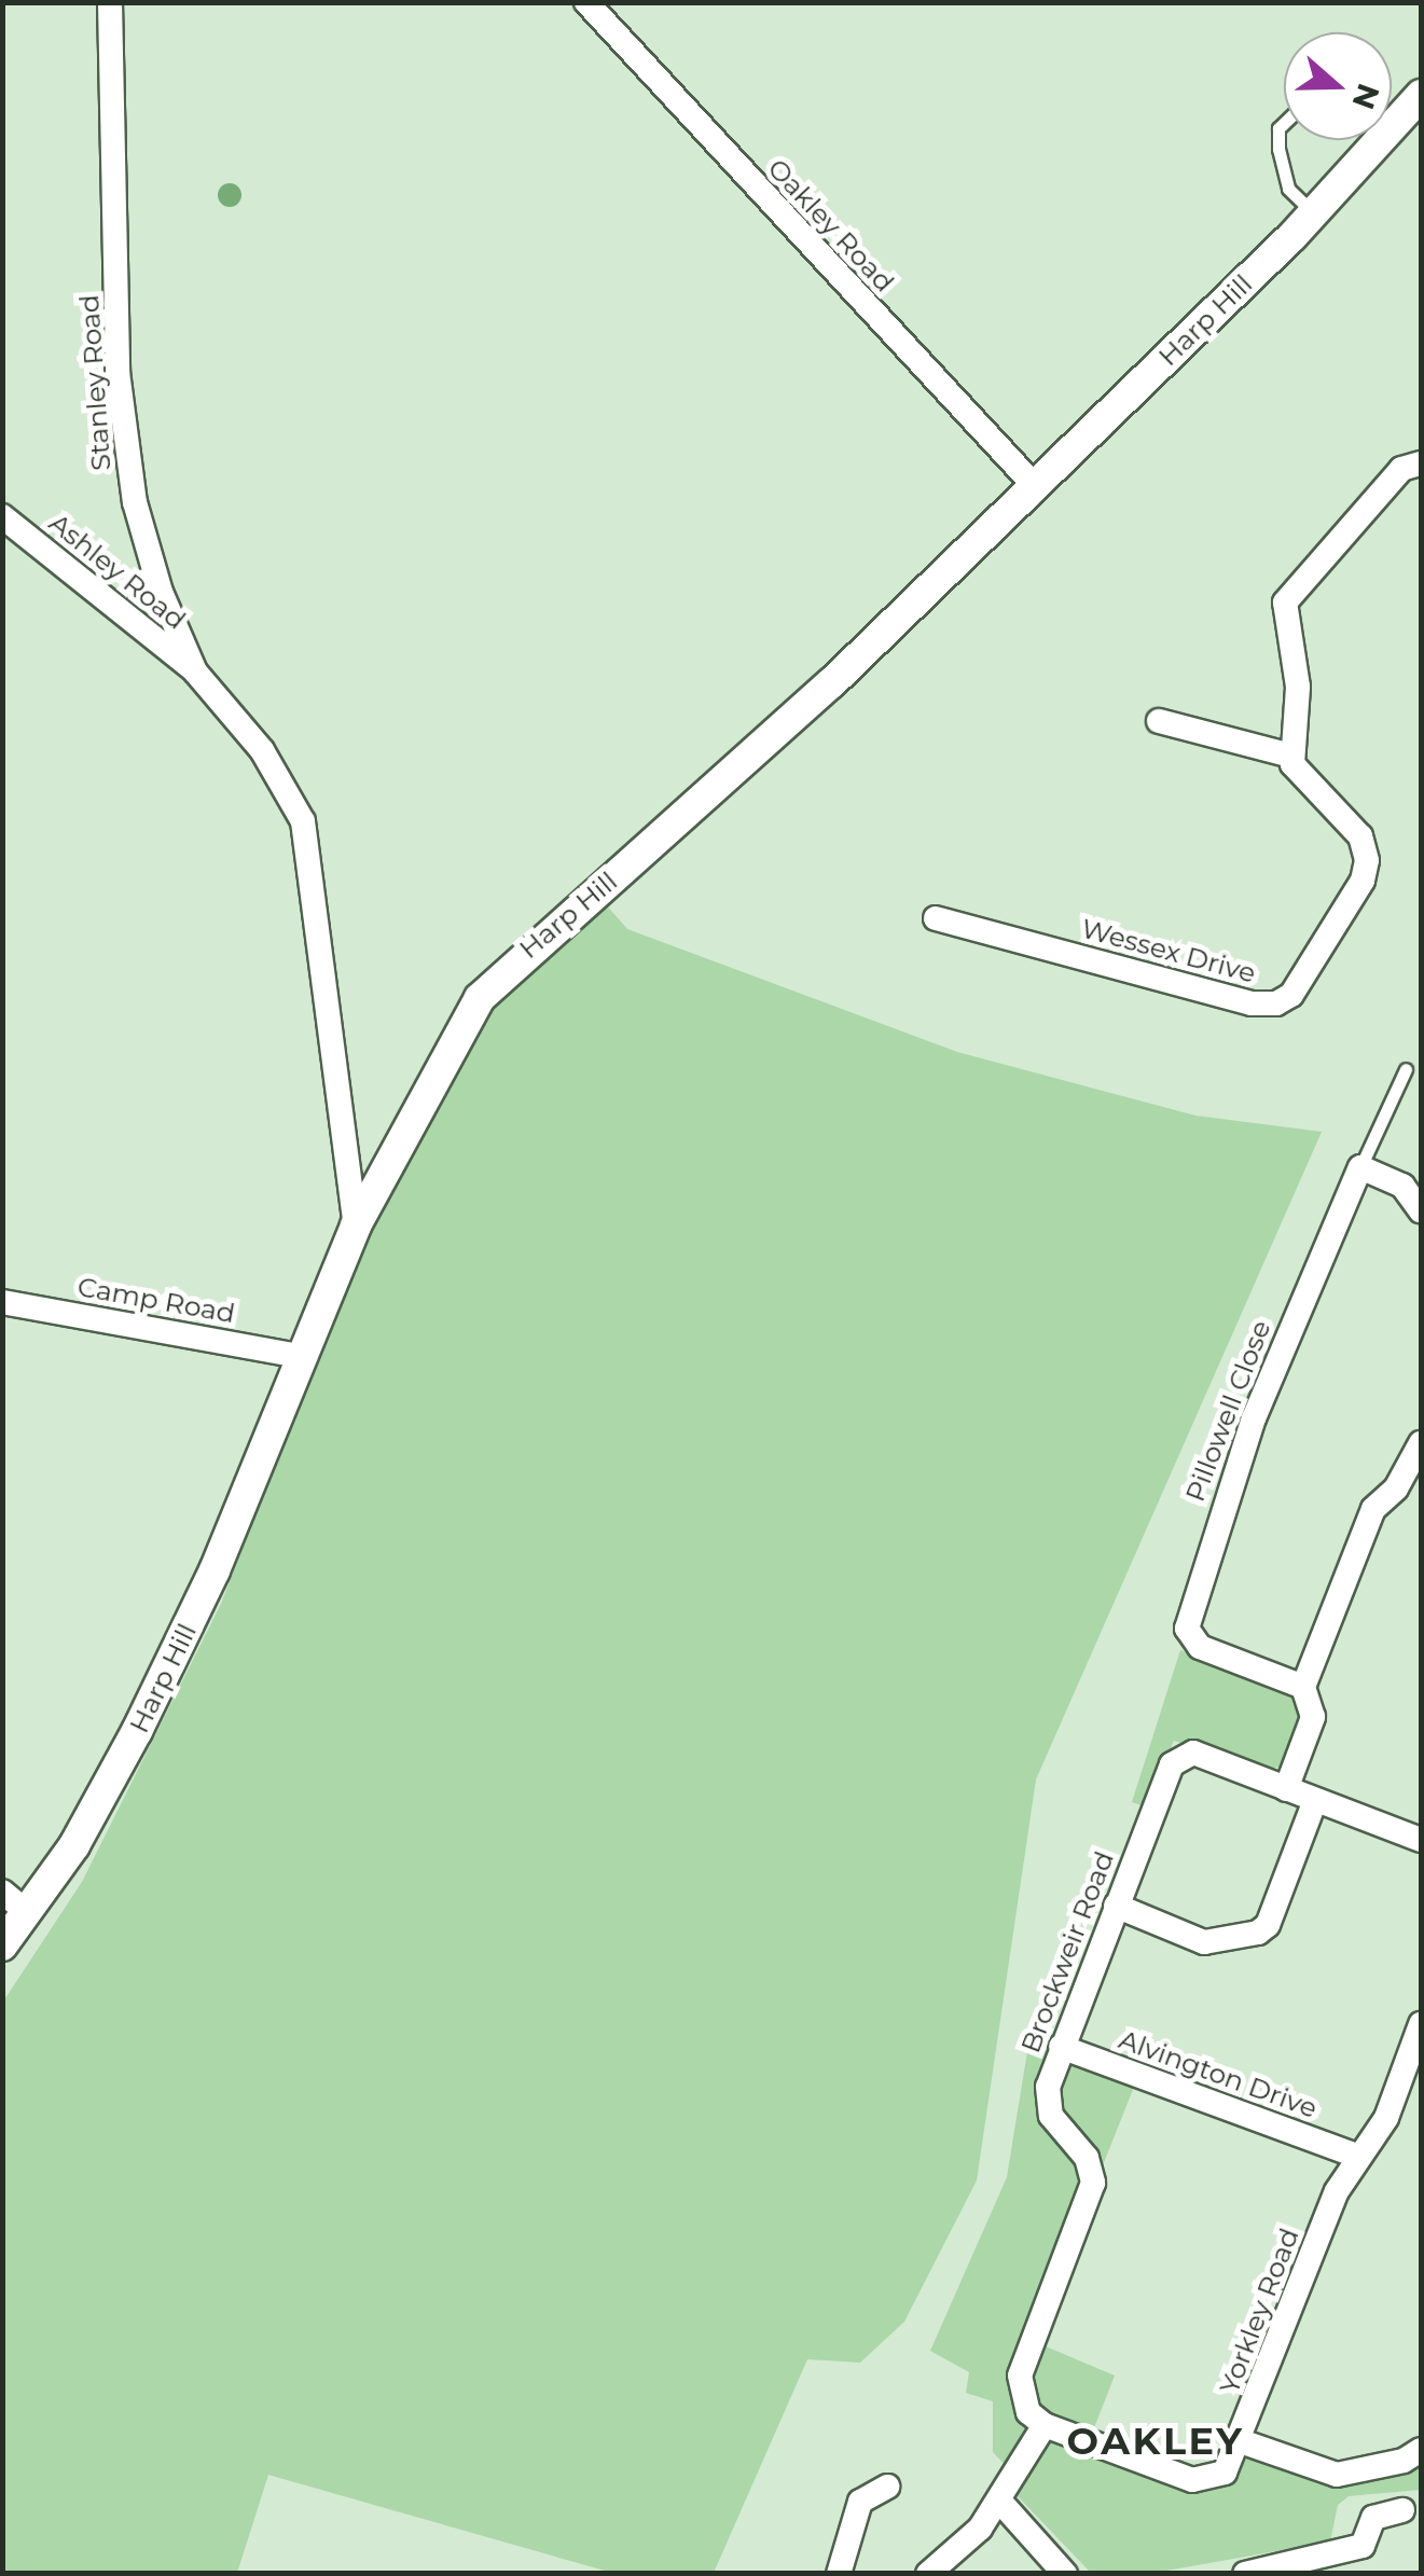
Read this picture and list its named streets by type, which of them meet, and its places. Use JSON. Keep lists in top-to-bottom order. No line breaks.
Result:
{"streets":{"street":["Oakley Road","Harp Hill","Stanley Road","Ashley Road","Wessex Drive","Camp Road","Pillowell Close","Brockweir Road","Alvington Drive","Yorkley Road"]},"crossings":[["Oakley Road","Harp Hill"],["Harp Hill","Stanley Road"],["Harp Hill","Camp Road"],["Stanley Road","Ashley Road"],["Brockweir Road","Alvington Drive"],["Brockweir Road","Yorkley Road"],["Alvington Drive","Yorkley Road"]],"districts":["OAKLEY"],"north":"right"}
